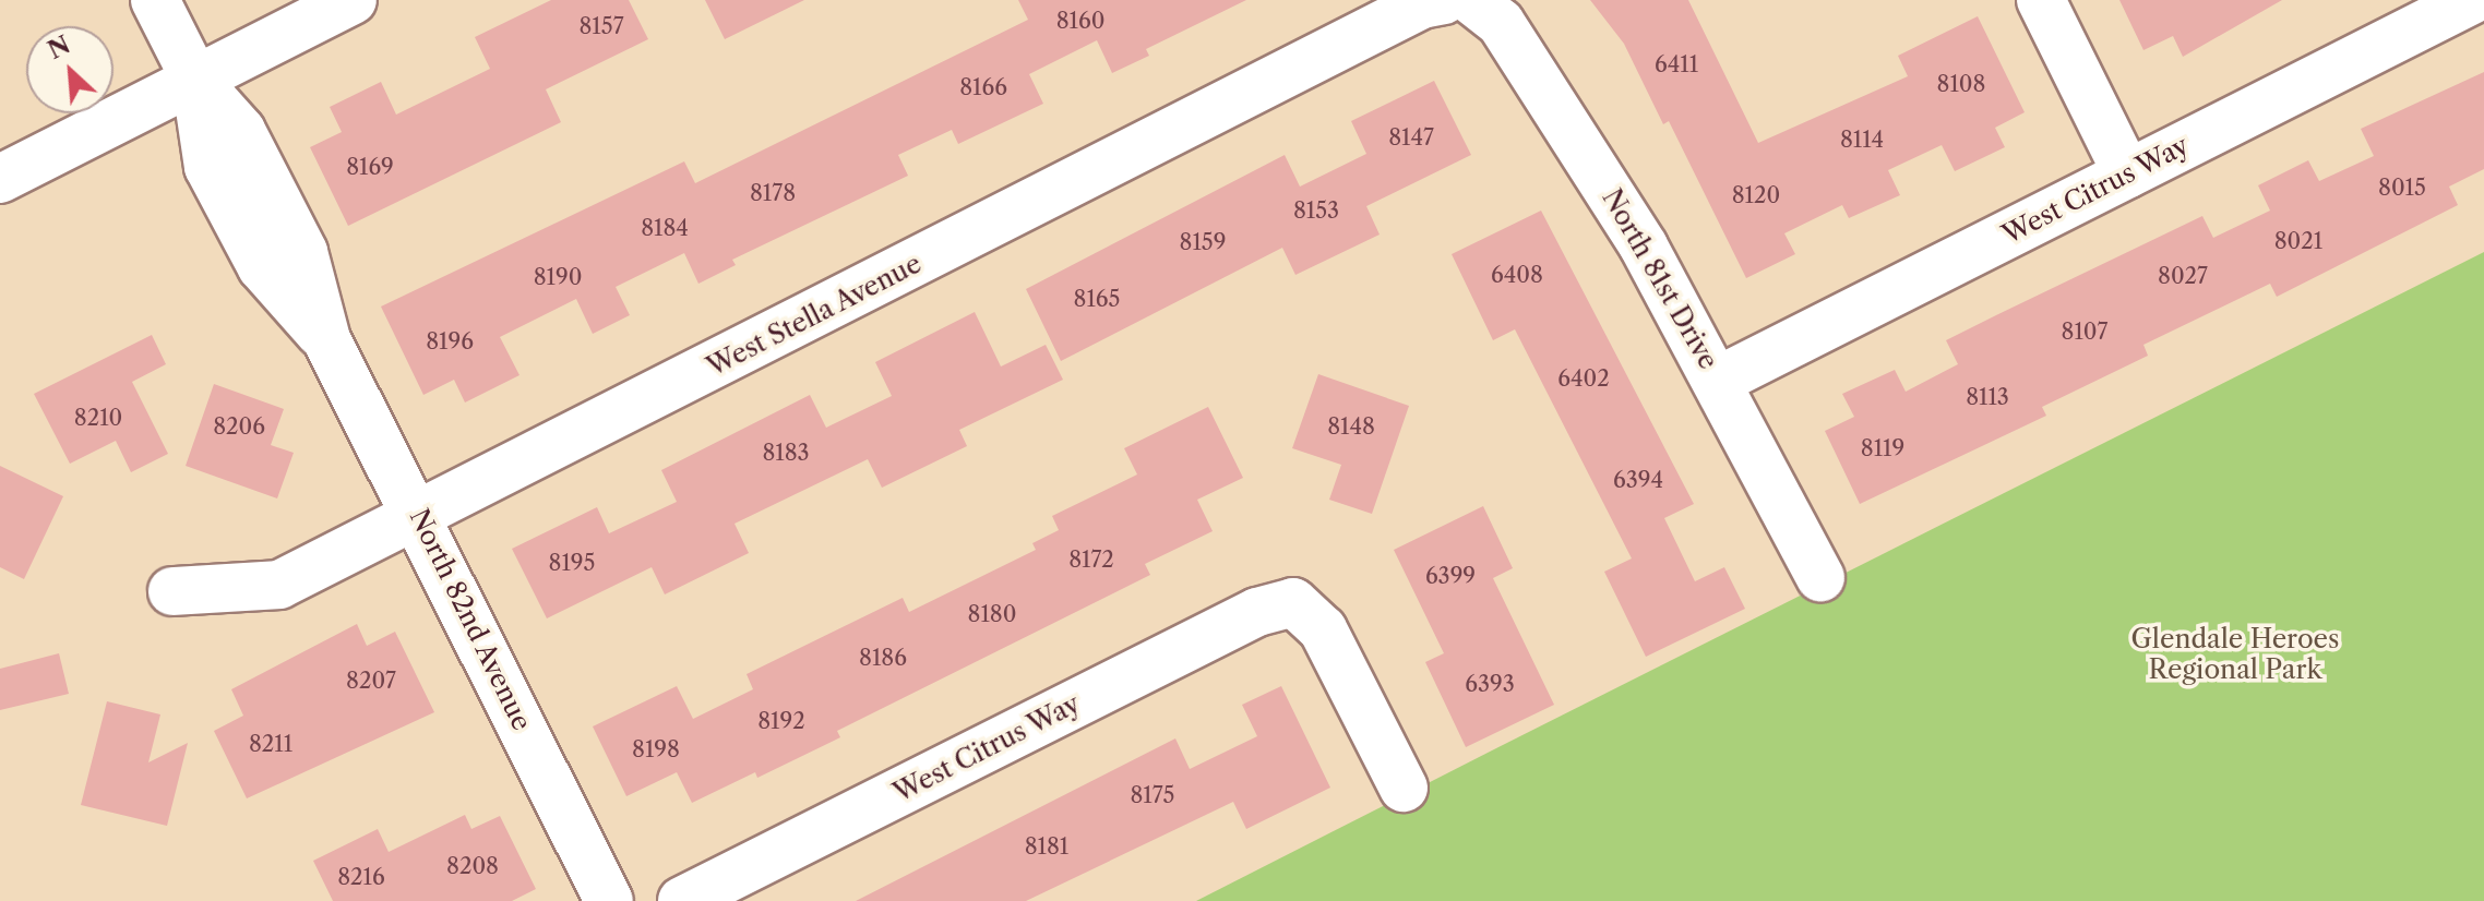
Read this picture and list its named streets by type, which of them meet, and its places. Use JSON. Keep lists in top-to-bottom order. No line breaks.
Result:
{"streets":{"street":["West Citrus Way","North 81st Drive","West Stella Avenue","North 82nd Avenue"]},"crossings":[["West Citrus Way","North 81st Drive"],["West Stella Avenue","North 82nd Avenue"]],"parks":["Glendale Heroes Regional Park"],"house_numbers":["8160","8157","6411","8108","8166","8147","8114","8169","8015","8178","8120","8153","8184","8021","8159","6408","8027","8190","8165","8107","8196","6402","8113","8210","8206","8148","8119","8183","6394","8172","8195","6399","8180","8186","8207","6393","8192","8211","8198","8175","8181","8208","8216"],"north":"top left"}
